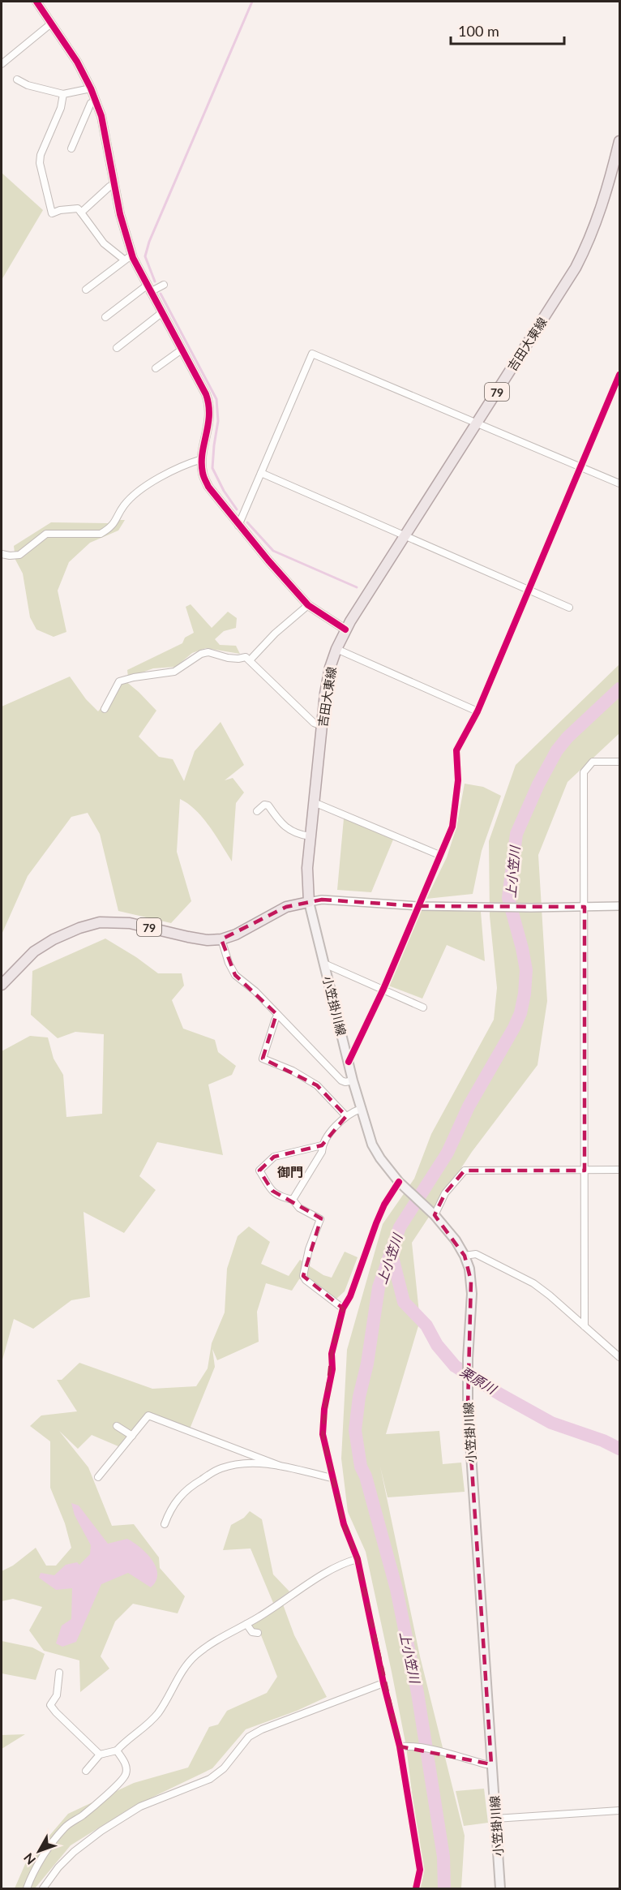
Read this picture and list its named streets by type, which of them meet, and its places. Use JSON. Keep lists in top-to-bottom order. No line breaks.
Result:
{"streets":{"main road":["吉田大東線","79","小笠掛川線"]},"crossings":[["吉田大東線","79"],["吉田大東線","小笠掛川線"],["79","小笠掛川線"]],"districts":["御門"],"water":["上小笠川","栗原川"],"scale_bar":"100 m","north":"bottom left"}
